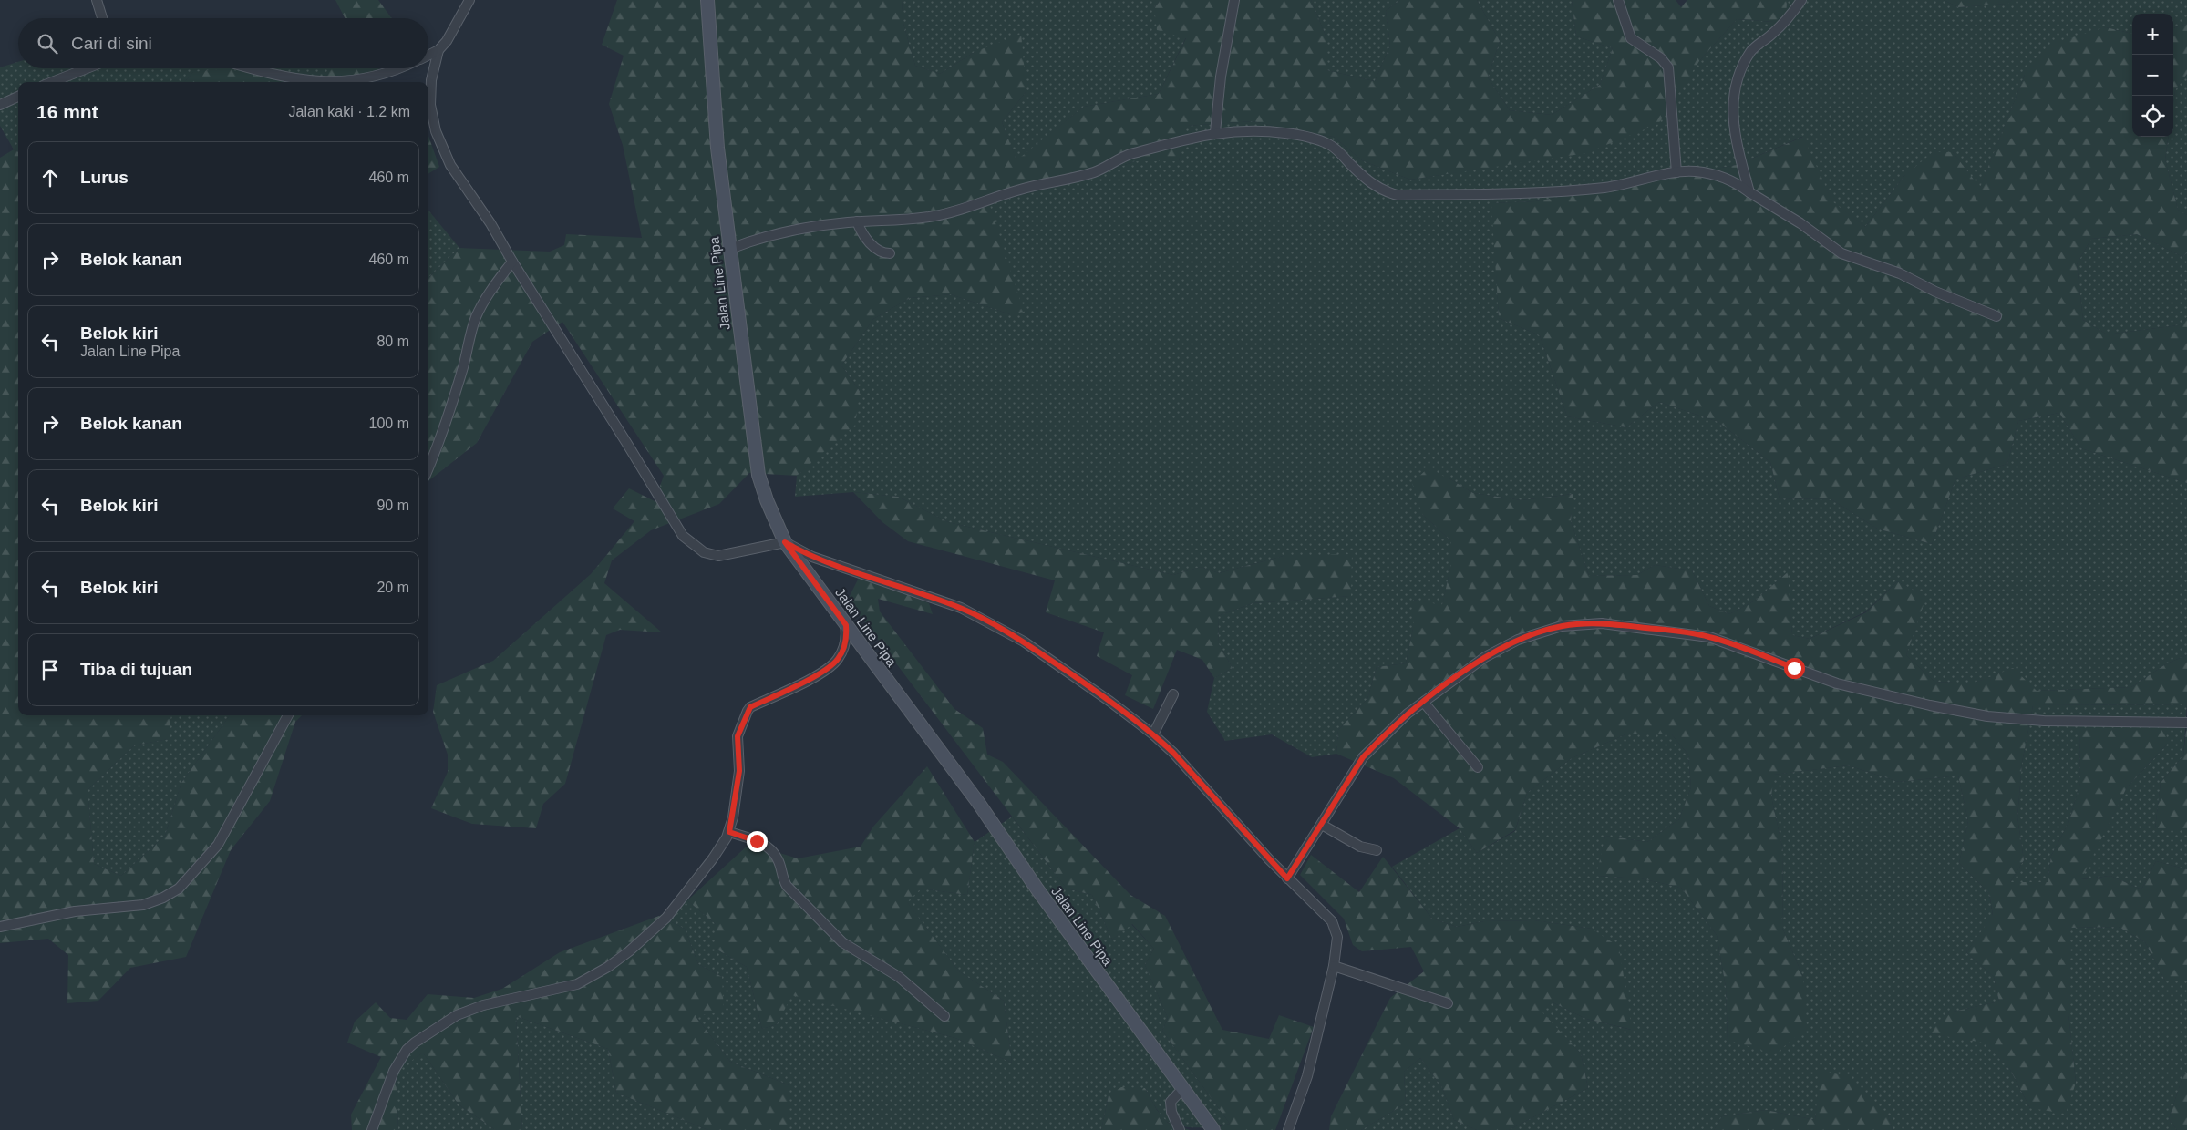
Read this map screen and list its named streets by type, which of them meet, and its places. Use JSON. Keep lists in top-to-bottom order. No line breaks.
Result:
{"streets":{"main road":["Jalan Line Pipa"]},"page":{"map_buttons":["+","−"],"search":"Cari di sini","heading":["16 mnt","Jalan kaki · 1.2 km"],"list":[["Lurus","460 m"],["Belok kanan","460 m"],["Belok kiri","Jalan Line Pipa","80 m"],["Belok kanan","100 m"],["Belok kiri","90 m"],["Belok kiri","20 m"],"Tiba di tujuan"]}}
